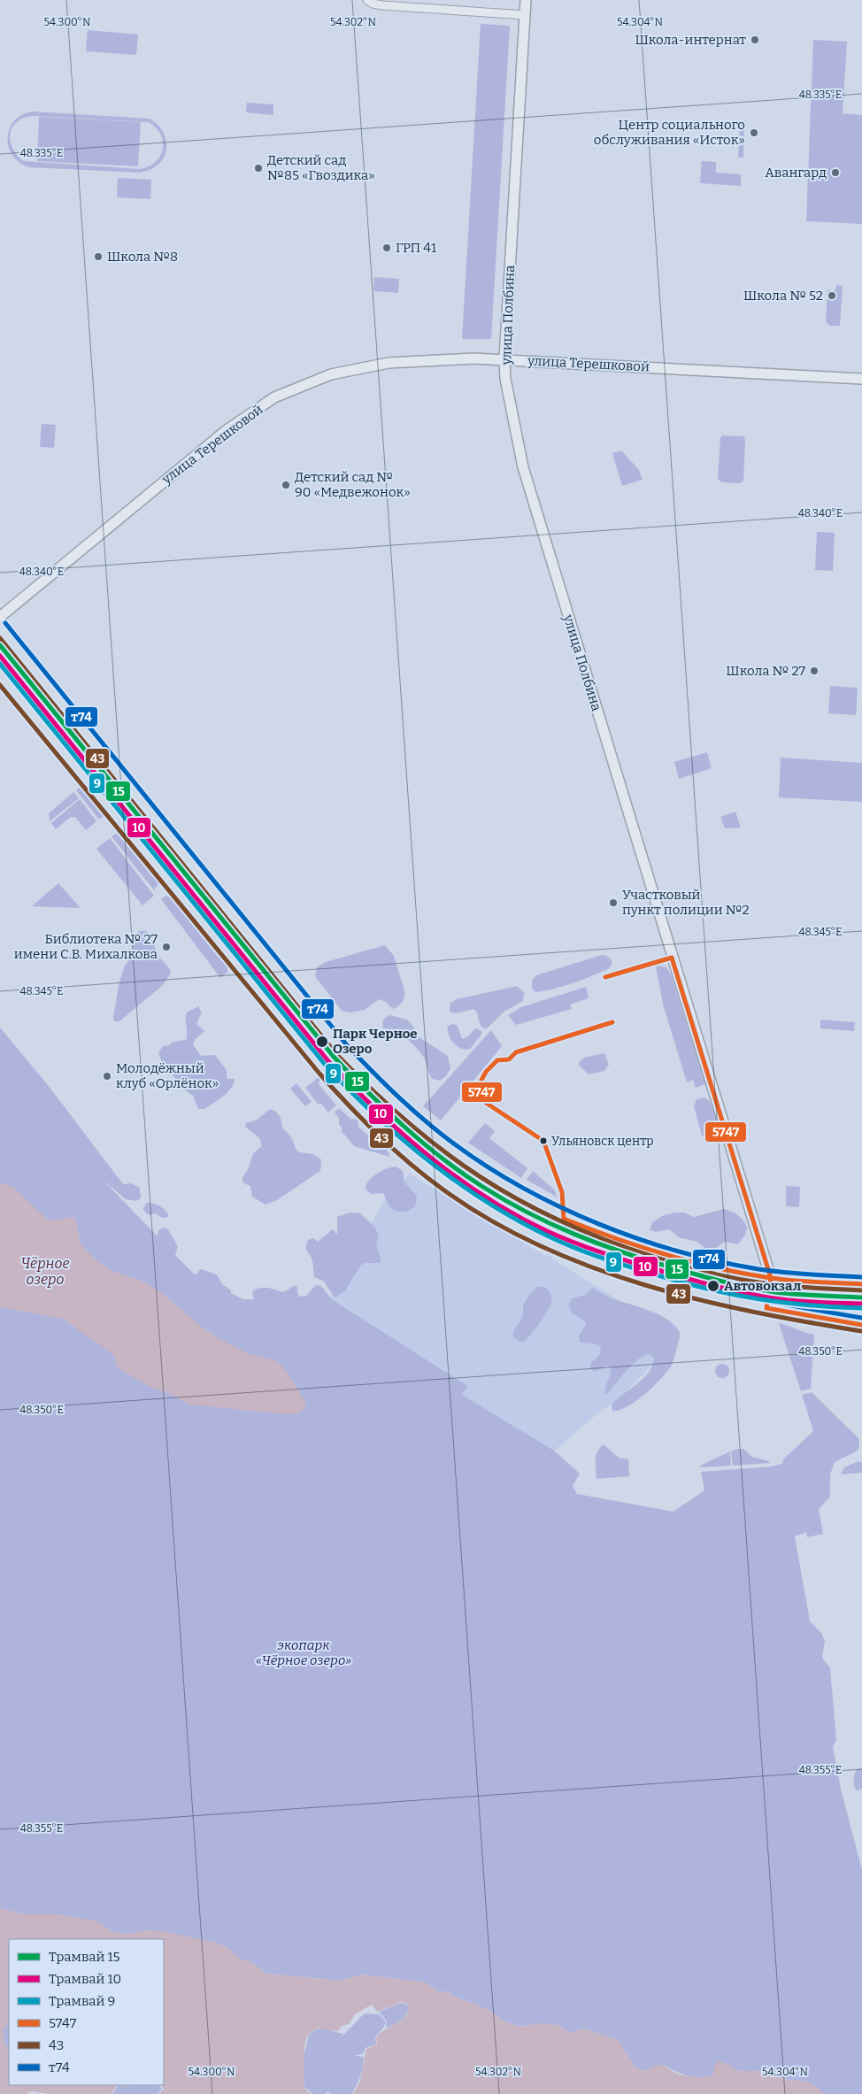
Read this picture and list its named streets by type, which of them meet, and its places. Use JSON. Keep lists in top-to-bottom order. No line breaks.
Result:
{"streets":{"main road":["улица Полбина"],"street":["улица Терешковой"]},"crossings":[["улица Полбина","улица Терешковой"]],"water":["Чёрное озеро"],"parks":["экопарк «Чёрное озеро»"],"places":["Школа-интернат","Центр социального обслуживания «Исток»","Детский сад №85 «Гвоздика»","Авангард","ГРП 41","Школа №8","Школа № 52","Детский сад № 90 «Медвежонок»","Школа № 27","Участковый пункт полиции №2","Библиотека № 27 имени С.В. Михалкова","Парк Черное Озеро","Молодёжный клуб «Орлёнок»","Ульяновск центр","Автовокзал"],"lines":["transit line т74","transit line 43","tram line 15","tram line 10","tram line 9","transit line 5747"],"legend":["Трамвай 15","Трамвай 10","Трамвай 9","5747","43","т74"],"coordinates":["54.300°N","54.302°N","54.304°N","48.335°E","48.340°E","48.345°E","48.350°E","48.355°E"]}
